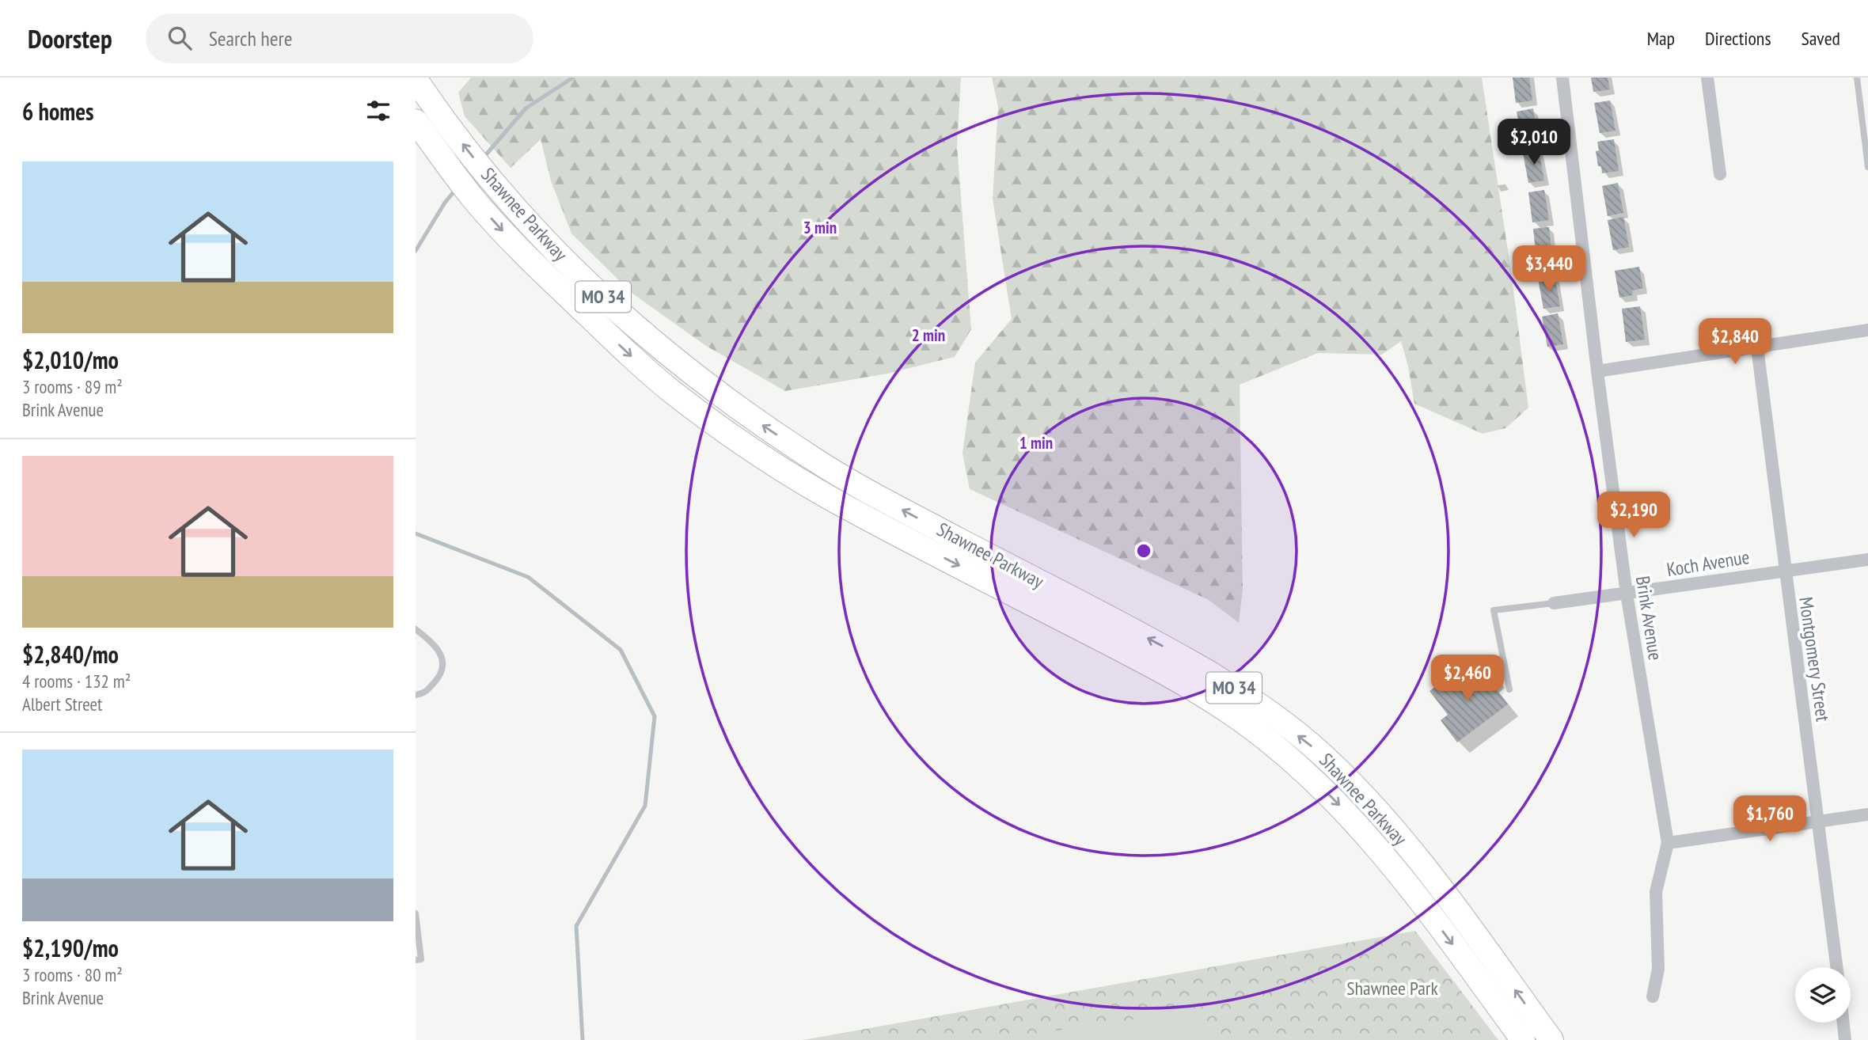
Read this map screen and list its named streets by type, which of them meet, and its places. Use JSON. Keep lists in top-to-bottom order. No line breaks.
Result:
{"streets":{"highway":["Shawnee Parkway","MO 34"],"street":["Koch Avenue","Brink Avenue","Montgomery Street"]},"crossings":[["Koch Avenue","Brink Avenue"],["Koch Avenue","Montgomery Street"]],"parks":["Shawnee Park"],"page":{"header":"Doorstep","search":"Search here","nav":["Map","Directions","Saved"],"heading":"6 homes","price":["$2,010","$3,440","$2,840","$2,190","$2,460","$1,760"],"list":[{"name":"$2,010/mo","note":"3 rooms · 89 m² · Brink Avenue"},{"name":"$2,840/mo","note":"4 rooms · 132 m² · Albert Street"},{"name":"$2,190/mo","note":"3 rooms · 80 m² · Brink Avenue"}]},"rings":["3 min","2 min","1 min"]}
